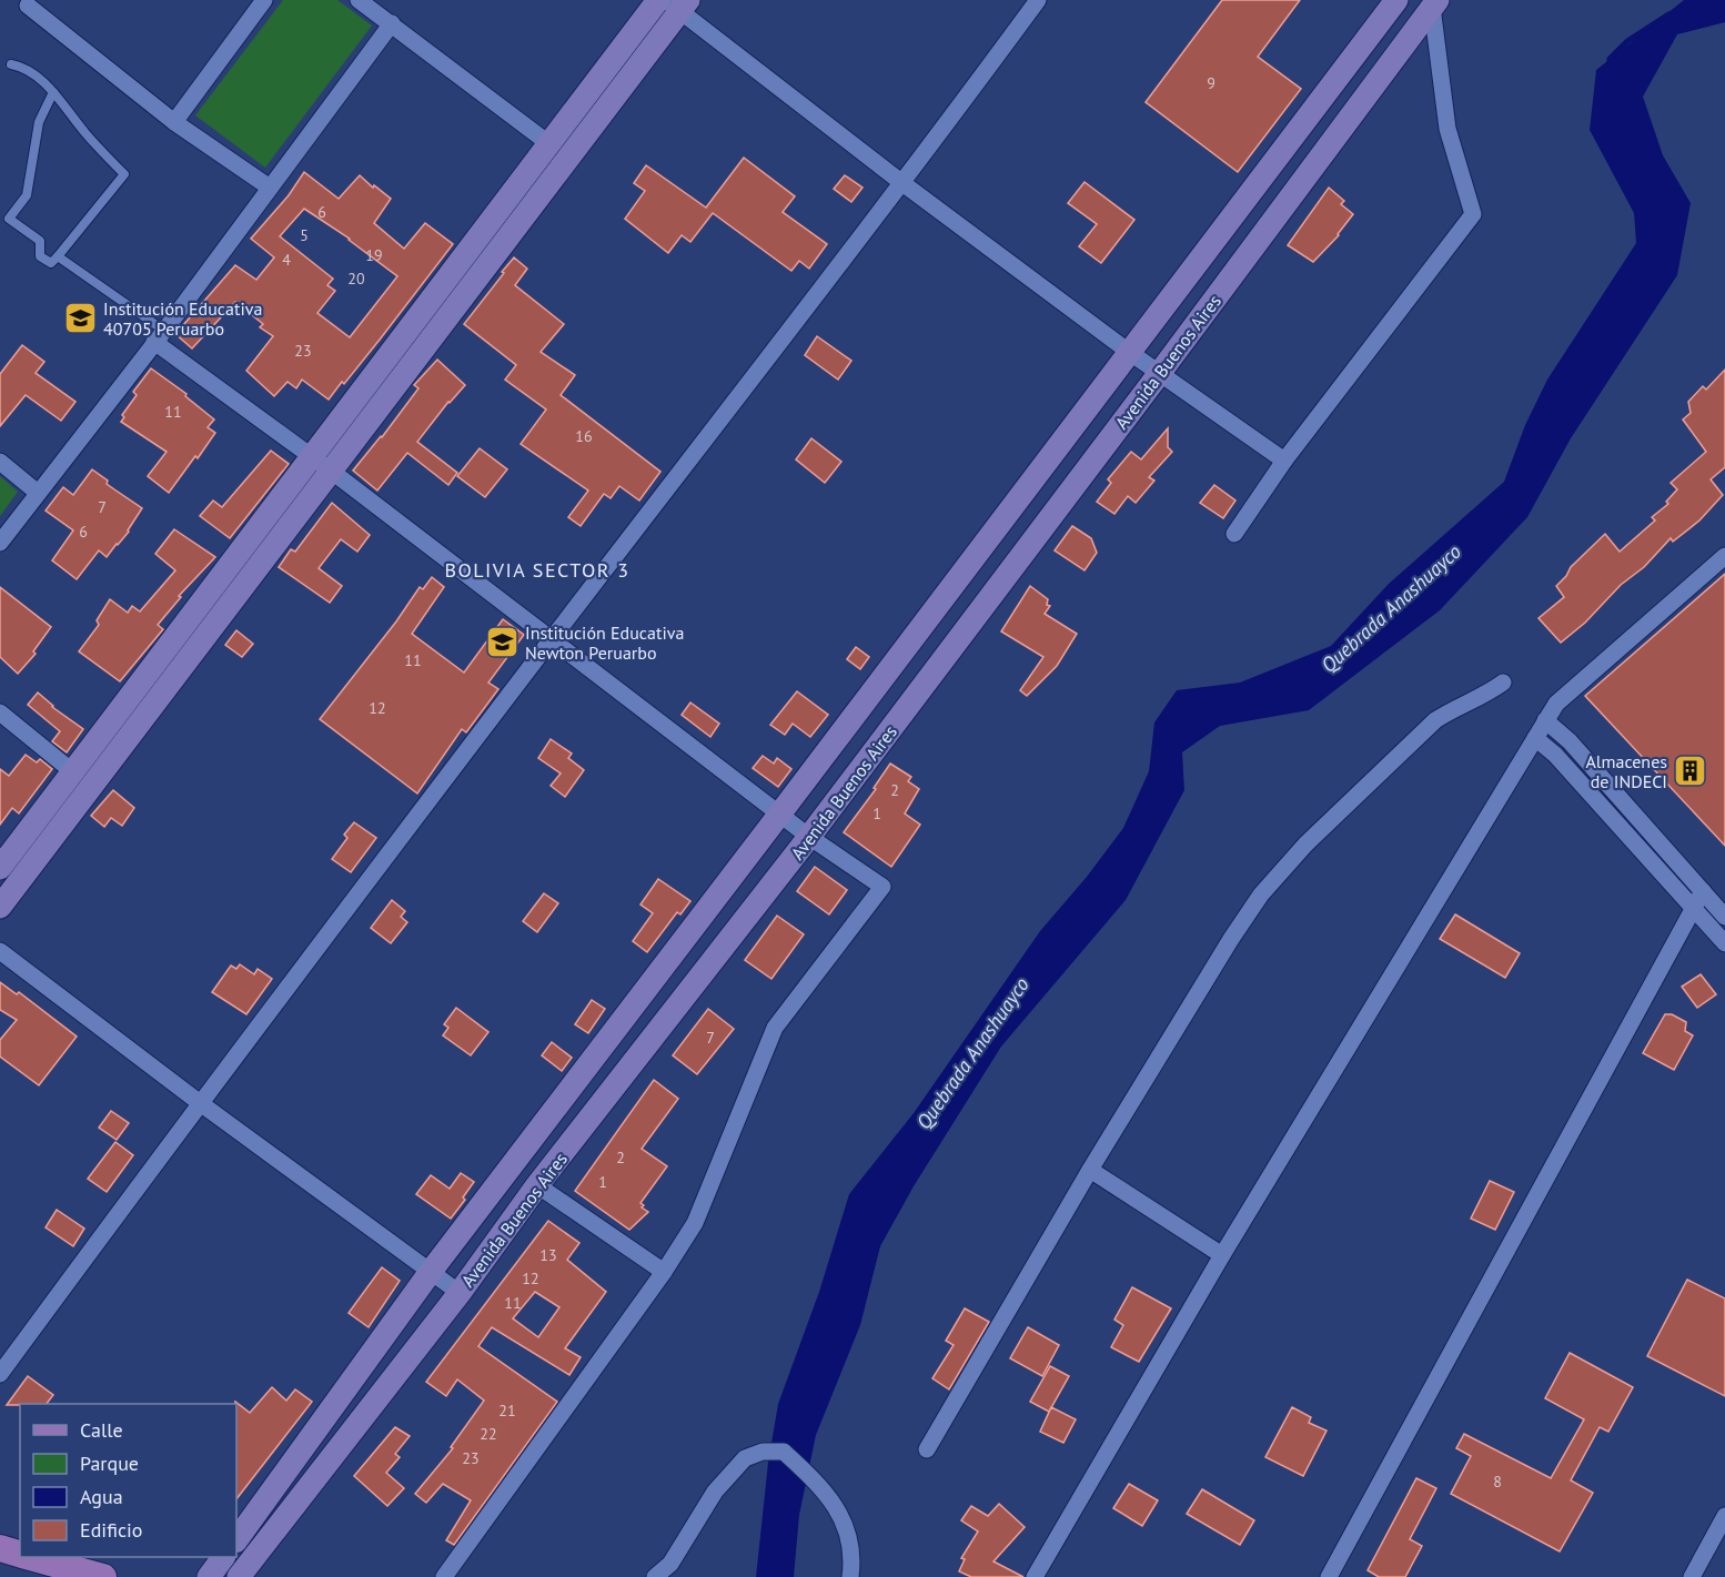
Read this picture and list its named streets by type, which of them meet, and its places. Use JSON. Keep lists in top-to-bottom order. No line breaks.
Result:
{"streets":{"street":["Avenida Buenos Aires"]},"districts":["BOLIVIA SECTOR 3"],"water":["Quebrada Anashuayco"],"places":{"school or university":["Institución Educativa 40705 Peruarbo","Institución Educativa Newton Peruarbo"],"building":["Almacenes de INDECI"]},"house_numbers":["9","6","5","19","4","20","23","11","16","7","6","11","12","2","1","7","2","1","13","12","11","21","22","23","8"],"legend":["Calle","Parque","Agua","Edificio"]}
